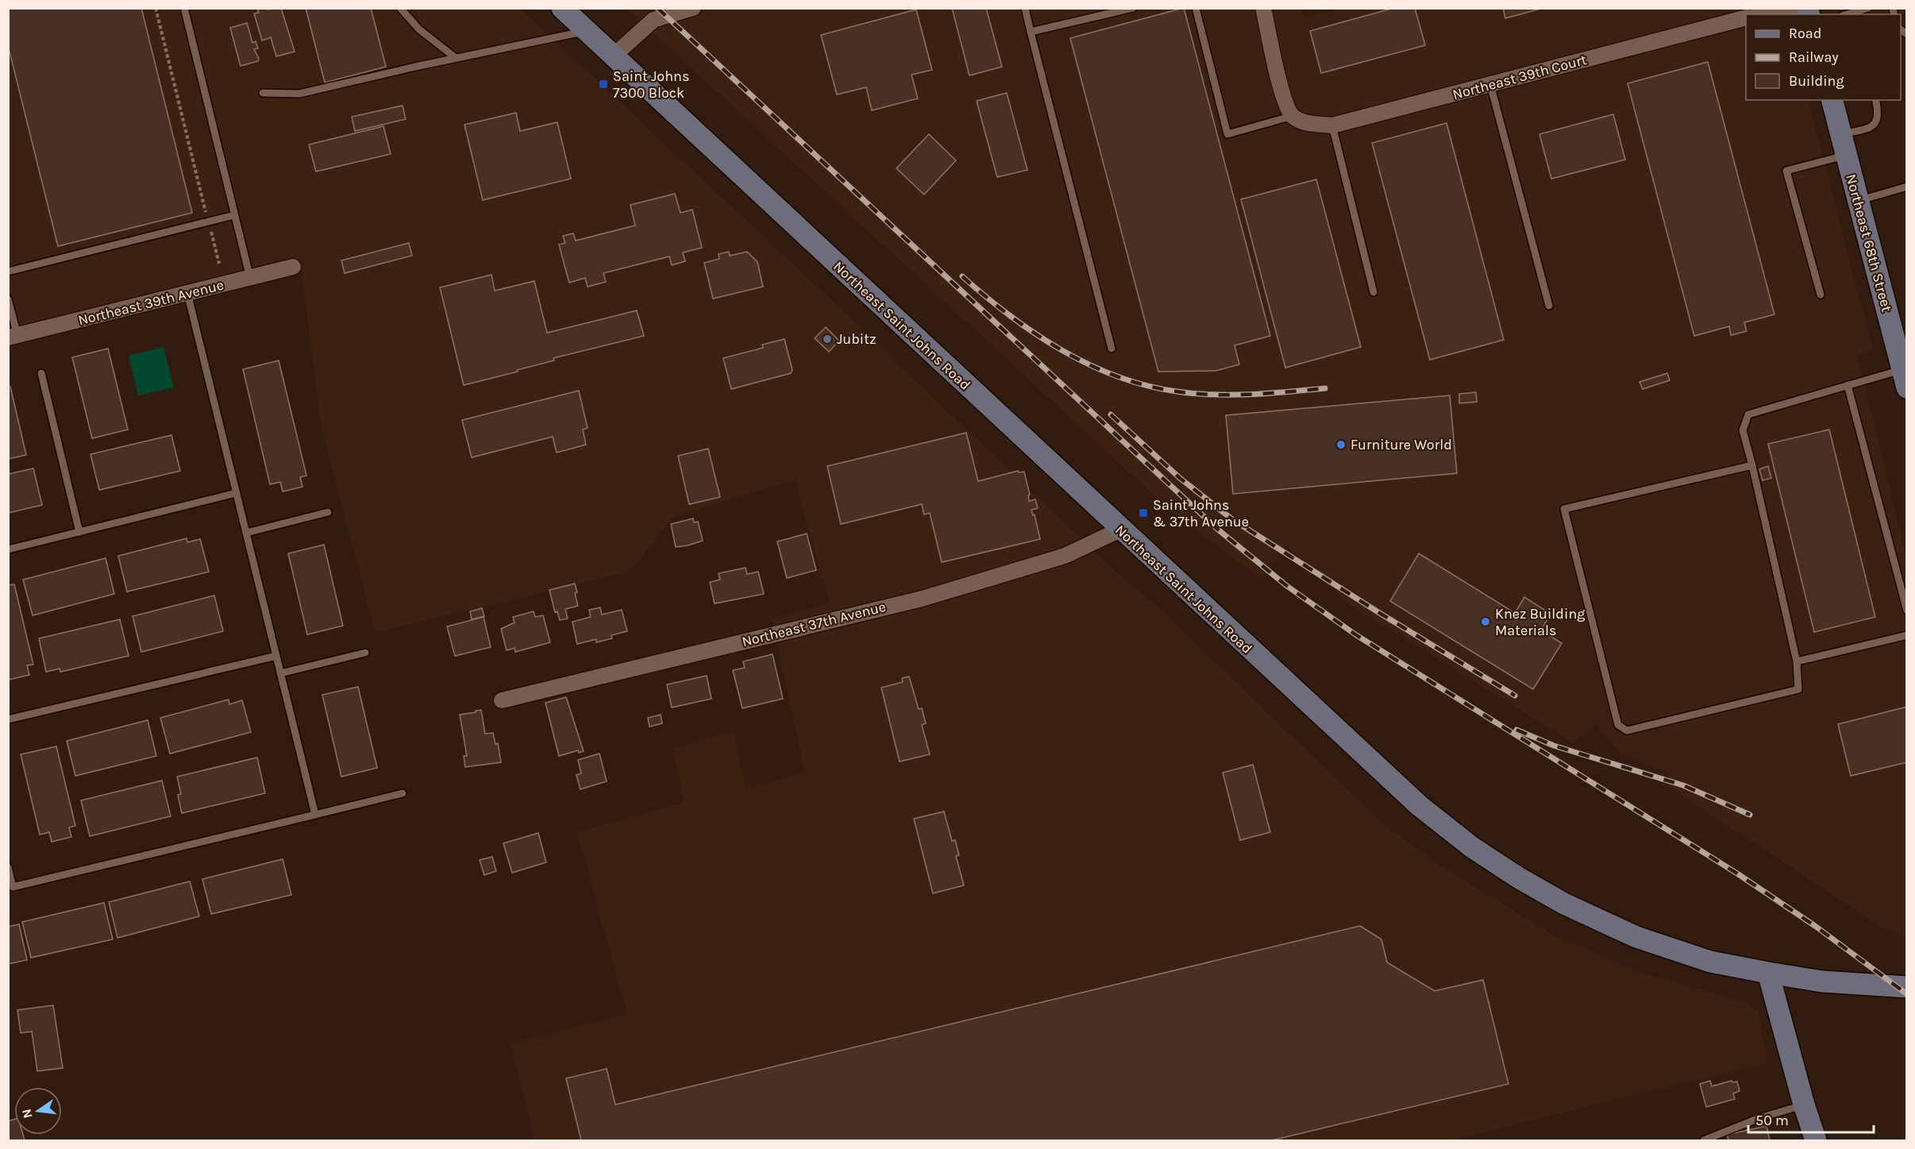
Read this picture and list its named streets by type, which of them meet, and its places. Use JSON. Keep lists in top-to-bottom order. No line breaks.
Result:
{"streets":{"main road":["Northeast 68th Street","Northeast Saint Johns Road"],"street":["Northeast 39th Court","Northeast 39th Avenue","Northeast 37th Avenue"]},"crossings":[["Northeast Saint Johns Road","Northeast 37th Avenue"]],"places":{"transit":["Saint Johns 7300 Block","Saint Johns & 37th Avenue"],"other":["Jubitz","Furniture World","Knez Building Materials"]},"legend":["Road","Railway","Building"],"scale_bar":"50 m","north":"left"}
